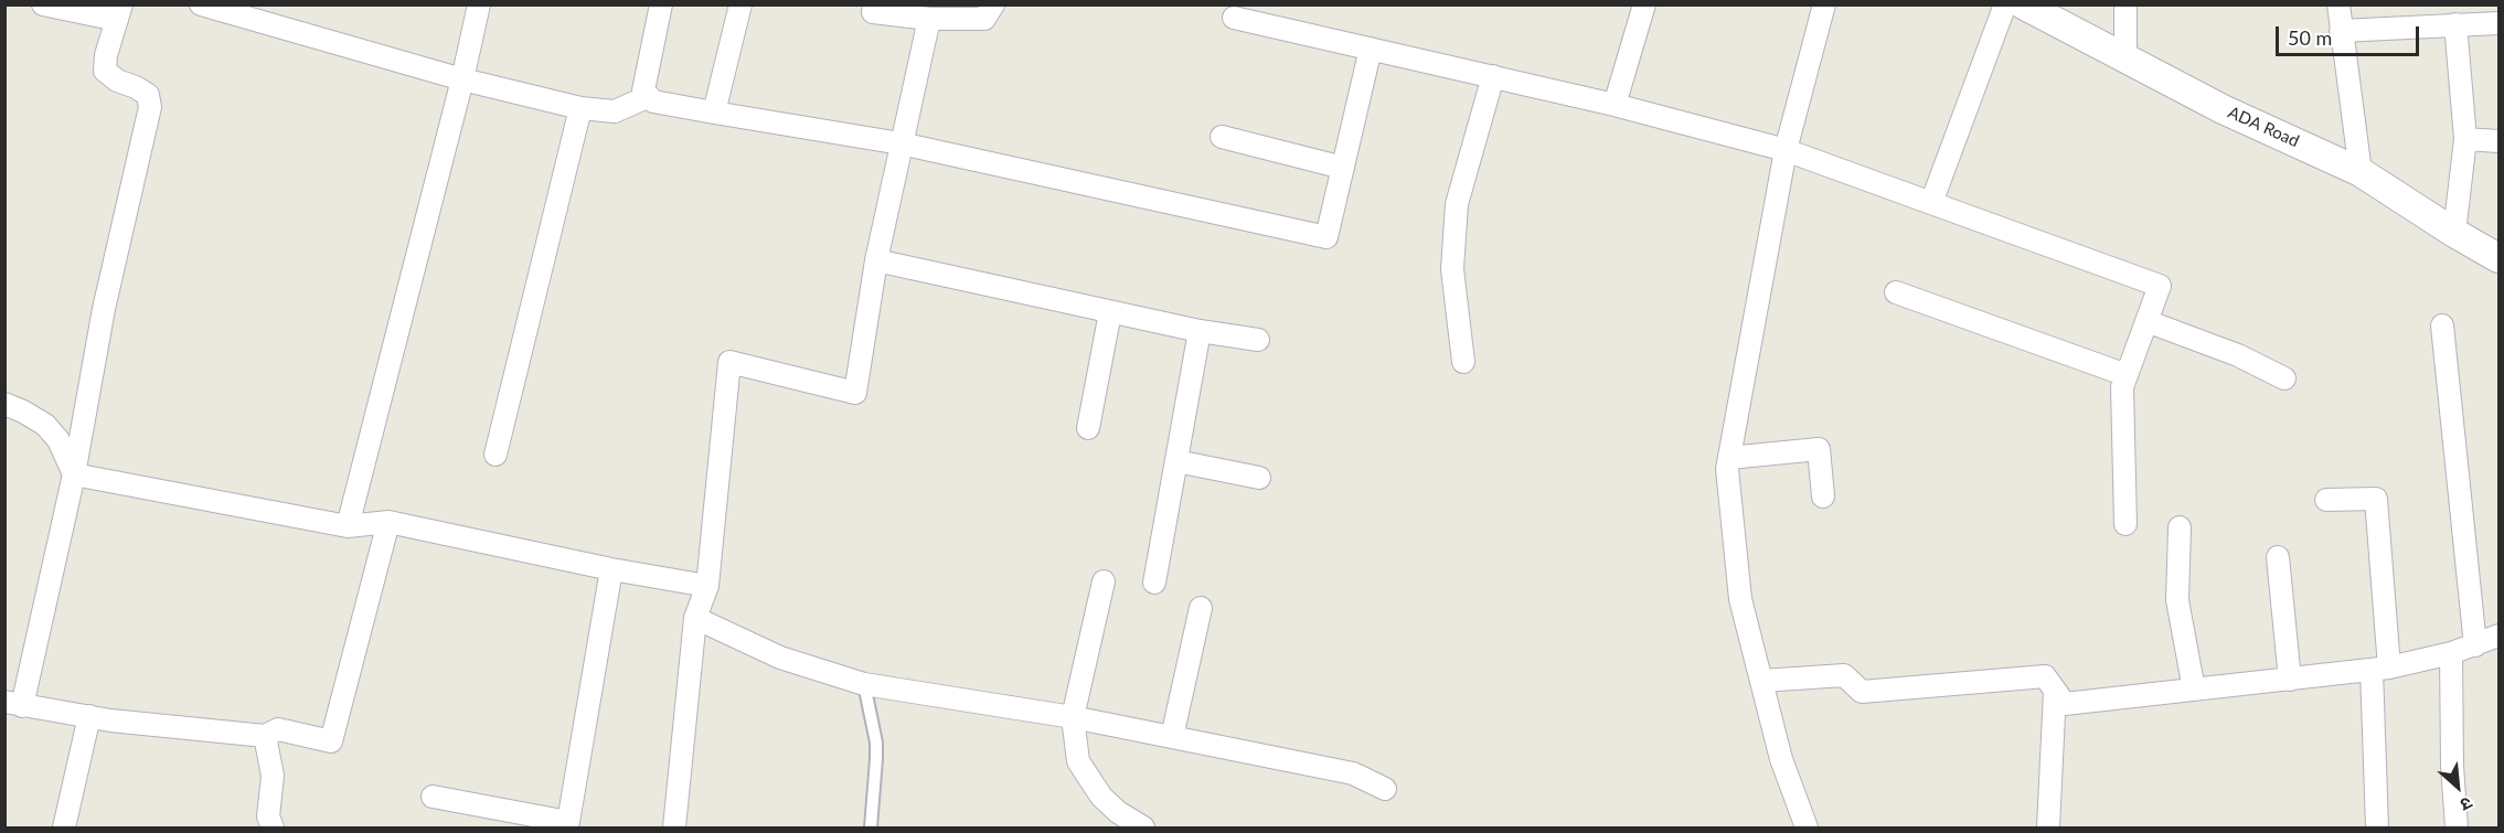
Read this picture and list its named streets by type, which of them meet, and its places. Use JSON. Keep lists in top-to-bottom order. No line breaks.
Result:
{"streets":{"street":["ADA Road"]},"scale_bar":"50 m","north":"bottom right"}
